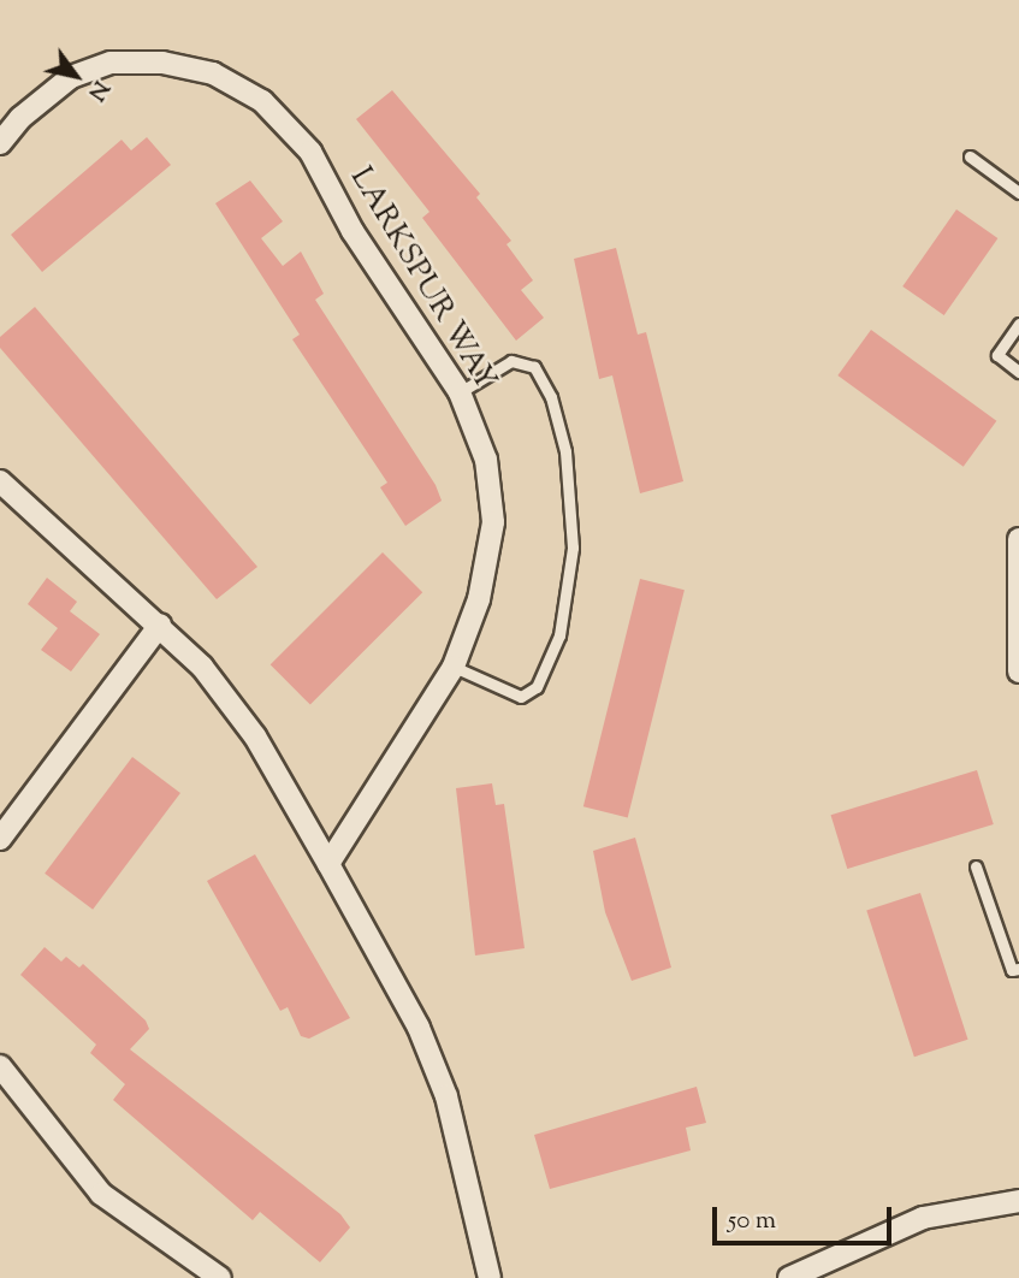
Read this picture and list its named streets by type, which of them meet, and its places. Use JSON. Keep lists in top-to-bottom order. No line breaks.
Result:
{"streets":{"street":["LARKSPUR WAY"]},"scale_bar":"50 m","north":"bottom right"}
